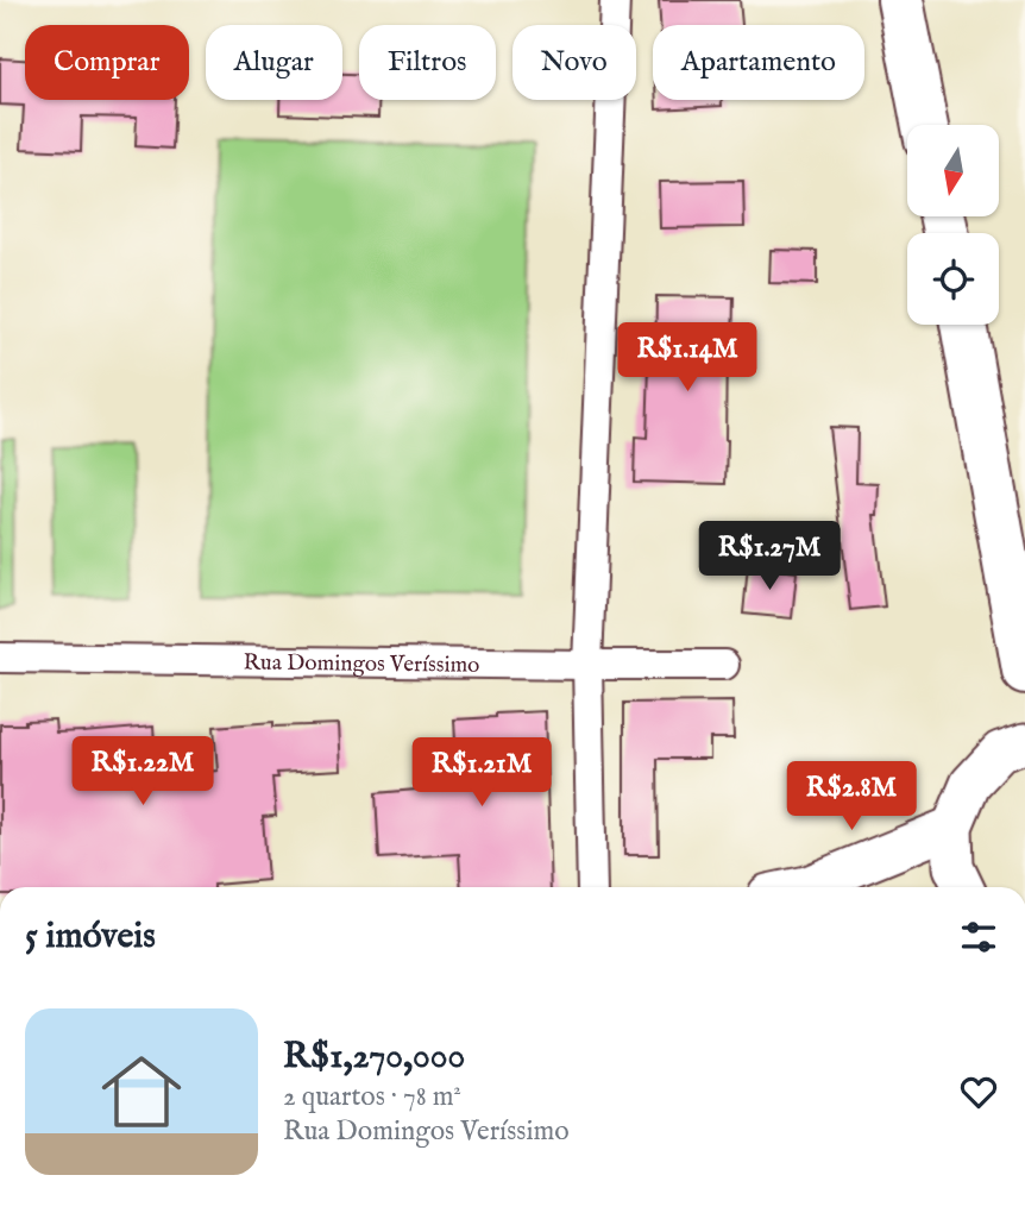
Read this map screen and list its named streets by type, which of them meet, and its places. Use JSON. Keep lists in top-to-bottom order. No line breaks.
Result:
{"streets":{"street":["Rua Domingos Veríssimo"]},"north":"bottom","page":{"chip":["Comprar","Alugar","Filtros","Novo","Apartamento"],"price":["R$1.14M","R$1.27M","R$1.22M","R$1.21M","R$2.8M"],"heading":"5 imóveis","list":[{"name":"R$1,270,000","note":"2 quartos · 78 m² · Rua Domingos Veríssimo"}]}}
